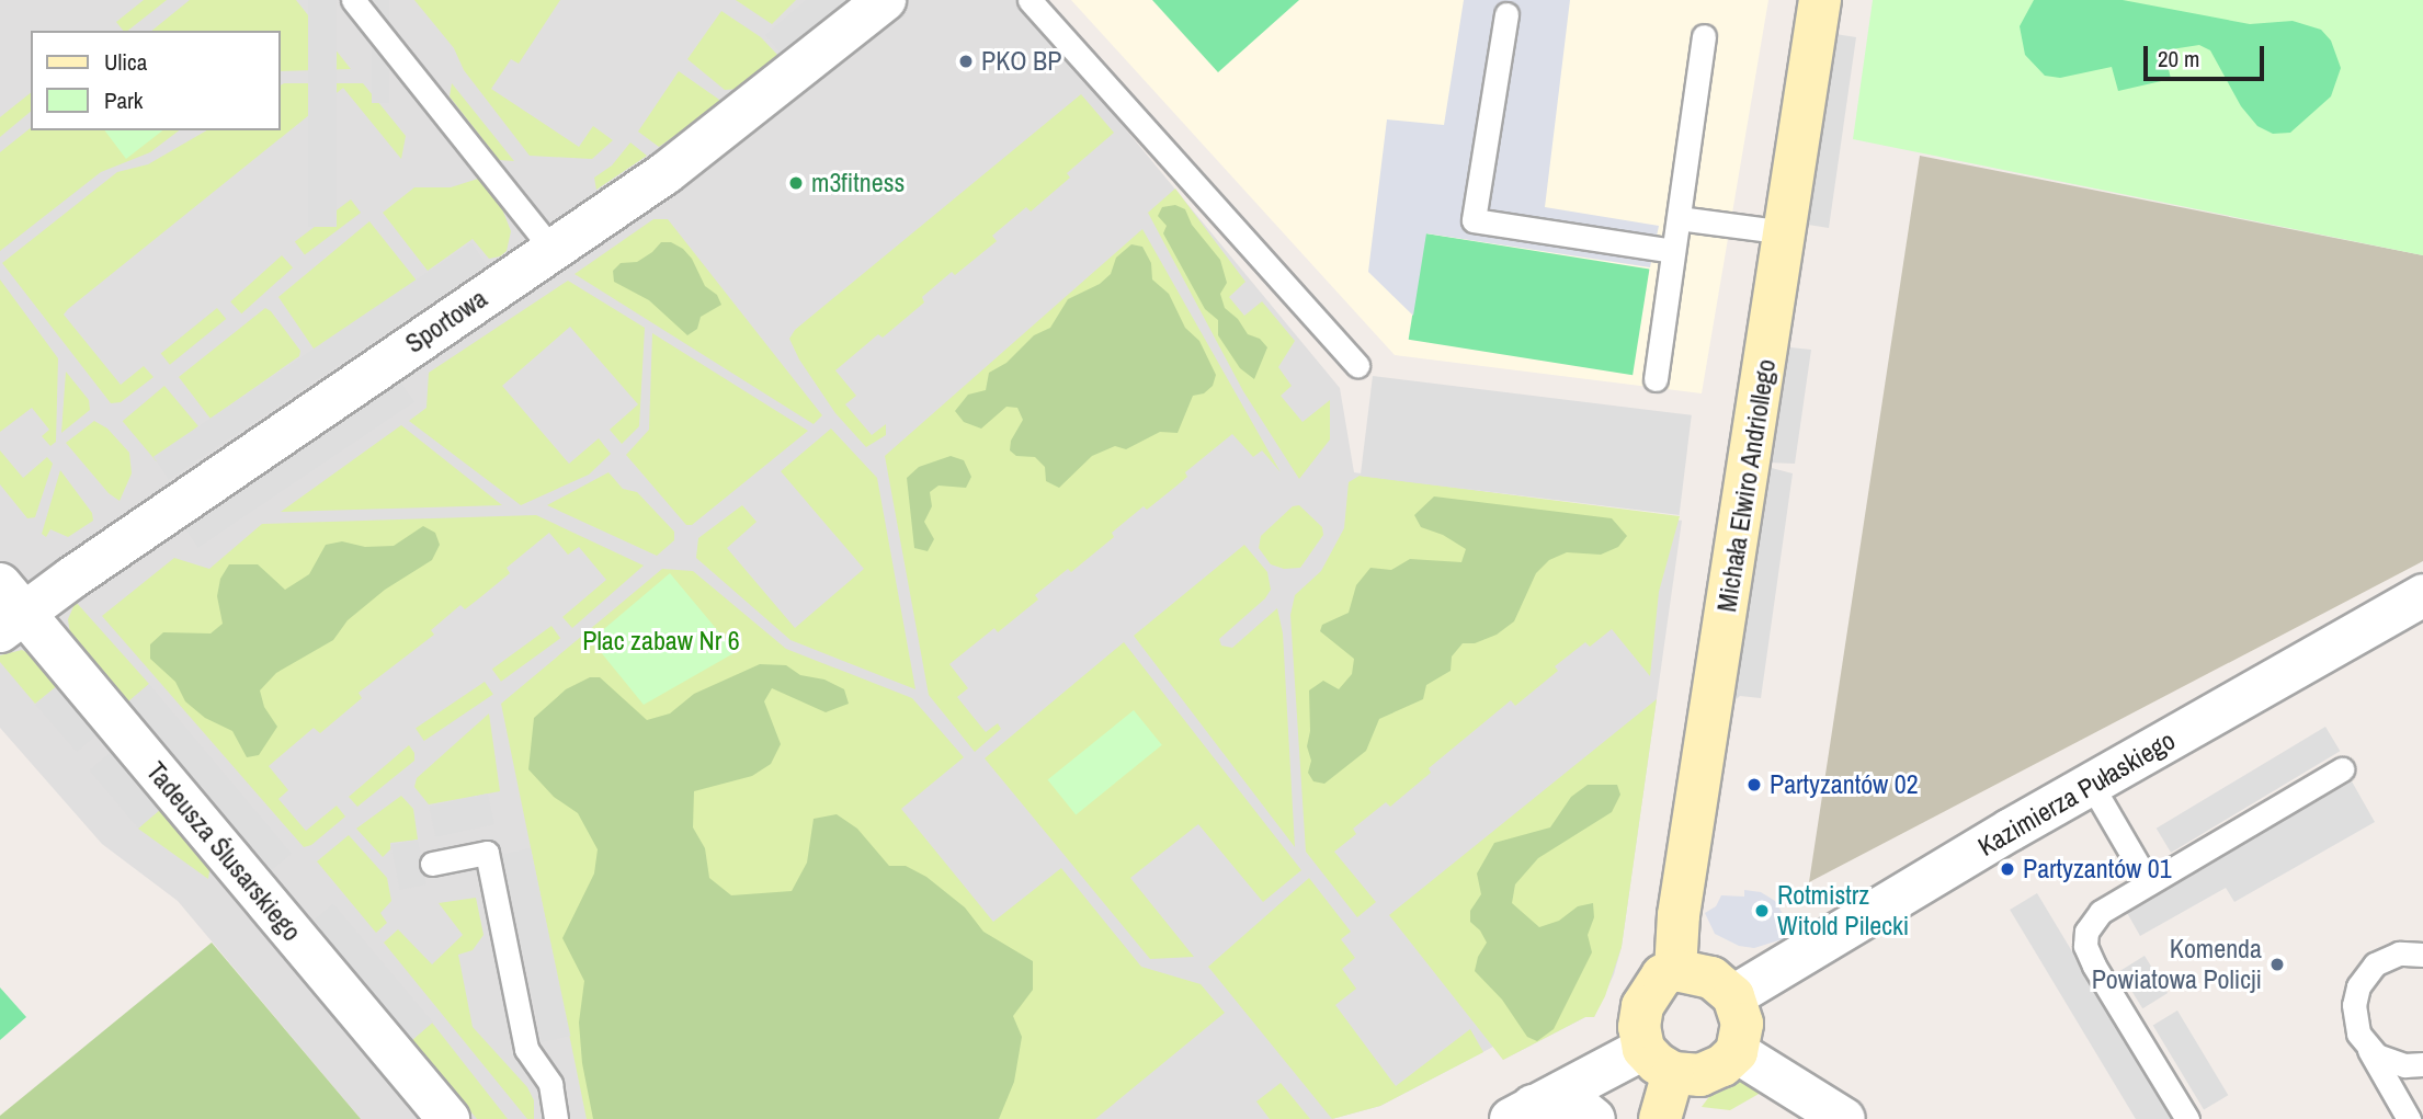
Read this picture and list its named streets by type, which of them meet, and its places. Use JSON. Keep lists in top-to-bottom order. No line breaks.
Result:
{"streets":{"street":["Sportowa","Michała Elwiro Andriollego","Kazimierza Pułaskiego","Tadeusza Ślusarskiego"]},"crossings":[["Sportowa","Tadeusza Ślusarskiego"],["Michała Elwiro Andriollego","Kazimierza Pułaskiego"]],"parks":["Plac zabaw Nr 6"],"places":["PKO BP","m3fitness","Partyzantów 02","Partyzantów 01","Rotmistrz Witold Pilecki","Komenda Powiatowa Policji"],"legend":["Ulica","Park"],"scale_bar":"20 m"}
